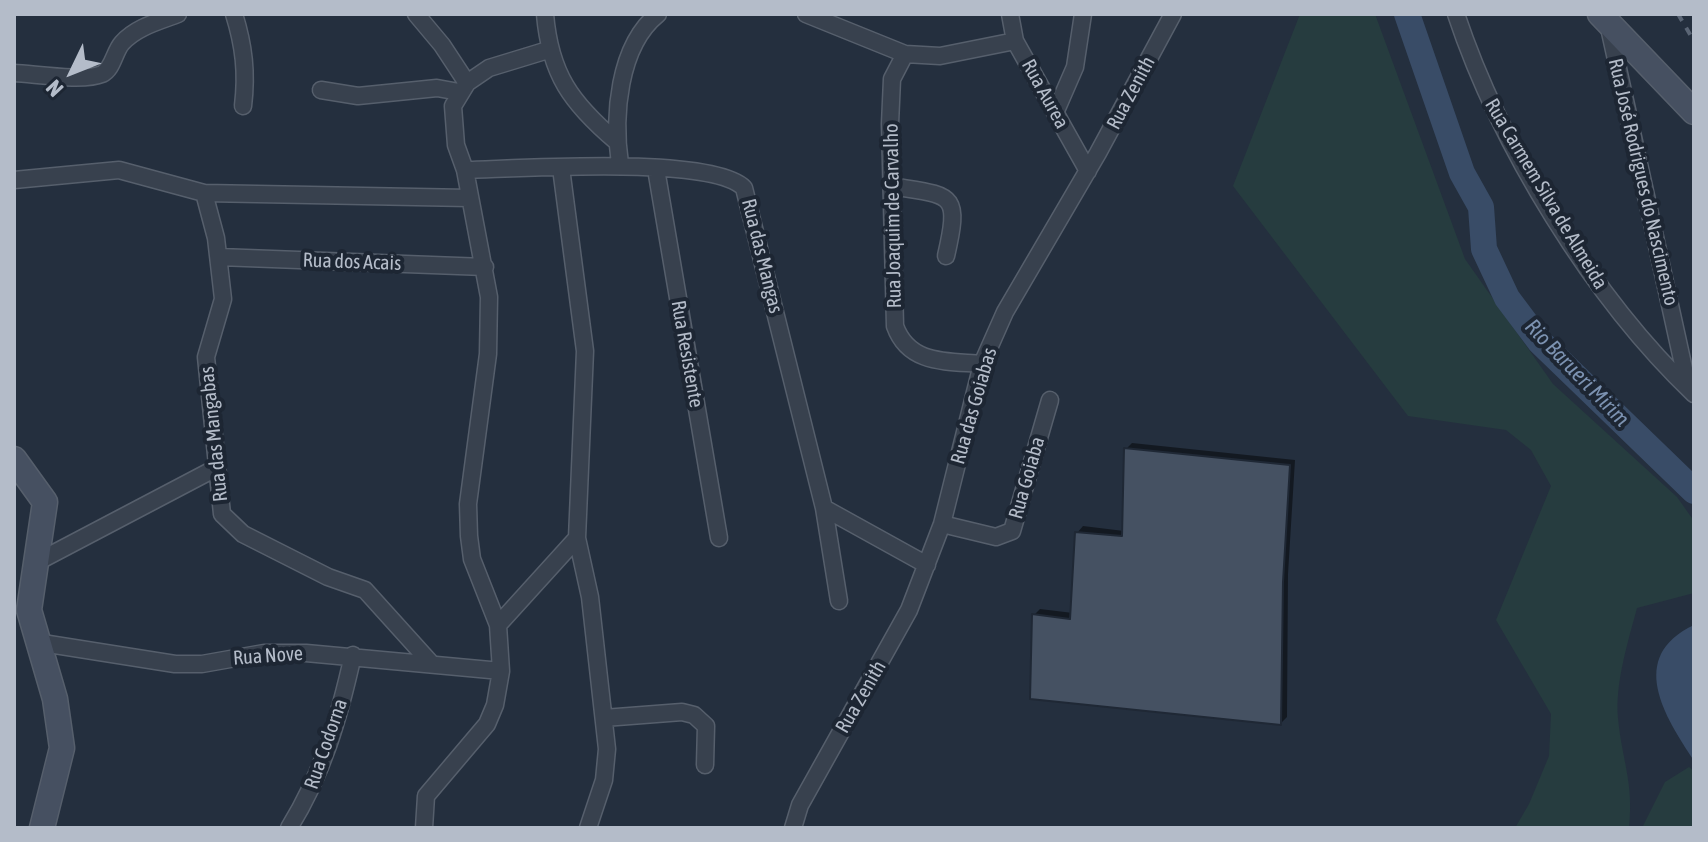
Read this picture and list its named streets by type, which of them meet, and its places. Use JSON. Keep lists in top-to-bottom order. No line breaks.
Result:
{"streets":{"street":["Rua Zenith","Rua Aurea","Rua José Rodrigues do Nascimento","Rua Carmem Silva de Almeida","Rua Joaquim de Carvalho","Rua das Mangas","Rua dos Acais","Rua Resistente","Rua das Goiabas","Rua das Mangabas","Rua Goiaba","Rua Nove","Rua Codorna"]},"crossings":[["Rua Zenith","Rua Aurea"],["Rua Zenith","Rua das Goiabas"],["Rua Aurea","Rua das Goiabas"],["Rua José Rodrigues do Nascimento","Rua Carmem Silva de Almeida"],["Rua Joaquim de Carvalho","Rua das Goiabas"],["Rua das Mangas","Rua Resistente"],["Rua dos Acais","Rua das Mangabas"],["Rua das Goiabas","Rua Goiaba"],["Rua das Mangabas","Rua Nove"],["Rua Nove","Rua Codorna"]],"water":["Rio Barueri Mirim"],"north":"bottom left"}
